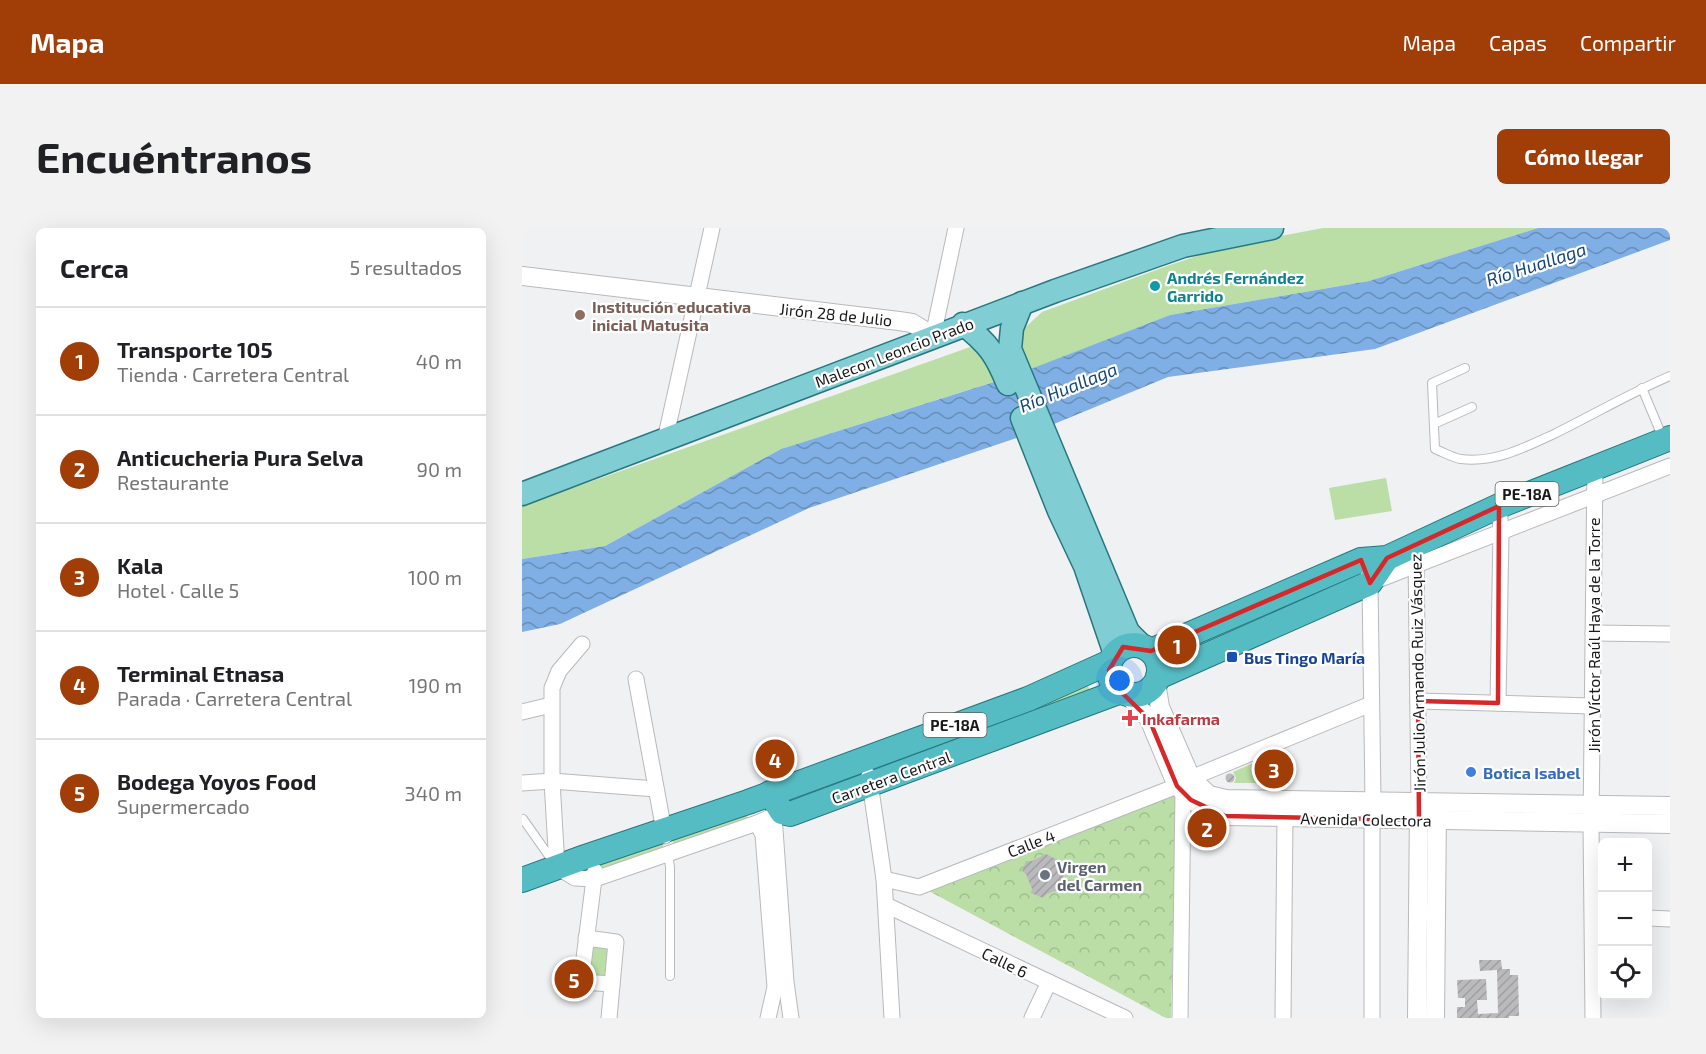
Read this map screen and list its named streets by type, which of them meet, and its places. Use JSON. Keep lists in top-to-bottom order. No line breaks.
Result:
{"streets":{"highway":["PE-18A","Carretera Central"],"main road":["Malecon Leoncio Prado"],"street":["Jirón 28 de Julio","Jirón Víctor Raúl Haya de la Torre","Jirón Julio Armando Ruiz Vásquez","Avenida Colectora","Calle 4","Calle 6"]},"crossings":[["Jirón 28 de Julio","Malecon Leoncio Prado"],["PE-18A","Jirón Víctor Raúl Haya de la Torre"],["PE-18A","Jirón Julio Armando Ruiz Vásquez"],["PE-18A","Carretera Central"],["PE-18A","Avenida Colectora"],["Jirón Víctor Raúl Haya de la Torre","Avenida Colectora"],["Jirón Julio Armando Ruiz Vásquez","Avenida Colectora"],["Carretera Central","Avenida Colectora"],["Avenida Colectora","Calle 4"]],"water":["Río Huallaga"],"places":{"other":["Andrés Fernández Garrido","Institución educativa inicial Matusita","Botica Isabel","Virgen del Carmen"],"transit":["Bus Tingo María"],"health":["Inkafarma"]},"page":{"header":"Mapa","nav":["Mapa","Capas","Compartir"],"buttons":"Cómo llegar","title":"Encuéntranos","heading":["Cerca","5 resultados"],"list":[{"mark":"1","name":"Transporte 105","note":"Tienda · Carretera Central","value":"40 m"},{"mark":"2","name":"Anticucheria Pura Selva","note":"Restaurante","value":"90 m"},{"mark":"3","name":"Kala","note":"Hotel · Calle 5","value":"100 m"},{"mark":"4","name":"Terminal Etnasa","note":"Parada · Carretera Central","value":"190 m"},{"mark":"5","name":"Bodega Yoyos Food","note":"Supermercado","value":"340 m"}],"pins":["1","4","3","2","5"],"map_buttons":["+","−"]}}
